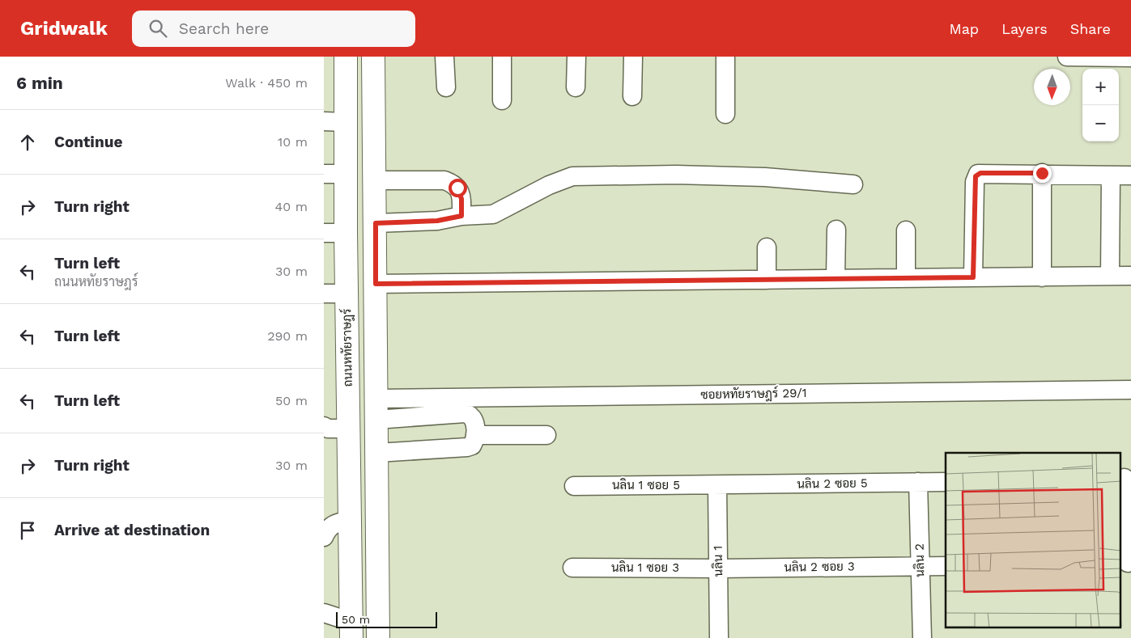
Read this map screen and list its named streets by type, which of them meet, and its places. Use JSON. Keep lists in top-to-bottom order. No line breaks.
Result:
{"streets":{"main road":["ถนนหทัยราษฎร์"],"street":["ซอยหทัยราษฎร์ 29/1","นลิน 2 ซอย 5","นลิน 1 ซอย 5","นลิน 2","นลิน 1","นลิน 2 ซอย 3","นลิน 1 ซอย 3"]},"crossings":[["นลิน 2 ซอย 5","นลิน 1 ซอย 5"],["นลิน 2 ซอย 5","นลิน 2"],["นลิน 2 ซอย 5","นลิน 1"],["นลิน 1 ซอย 5","นลิน 1"],["นลิน 2","นลิน 2 ซอย 3"],["นลิน 1","นลิน 2 ซอย 3"],["นลิน 1","นลิน 1 ซอย 3"],["นลิน 2 ซอย 3","นลิน 1 ซอย 3"]],"scale_bar":"50 m","north":"bottom","page":{"header":"Gridwalk","search":"Search here","nav":["Map","Layers","Share"],"heading":["6 min","Walk · 450 m"],"map_buttons":["+","−"],"list":[["Continue","10 m"],["Turn right","40 m"],["Turn left","ถนนหทัยราษฎร์","30 m"],["Turn left","290 m"],["Turn left","50 m"],["Turn right","30 m"],"Arrive at destination"],"scale":"50 m"}}
